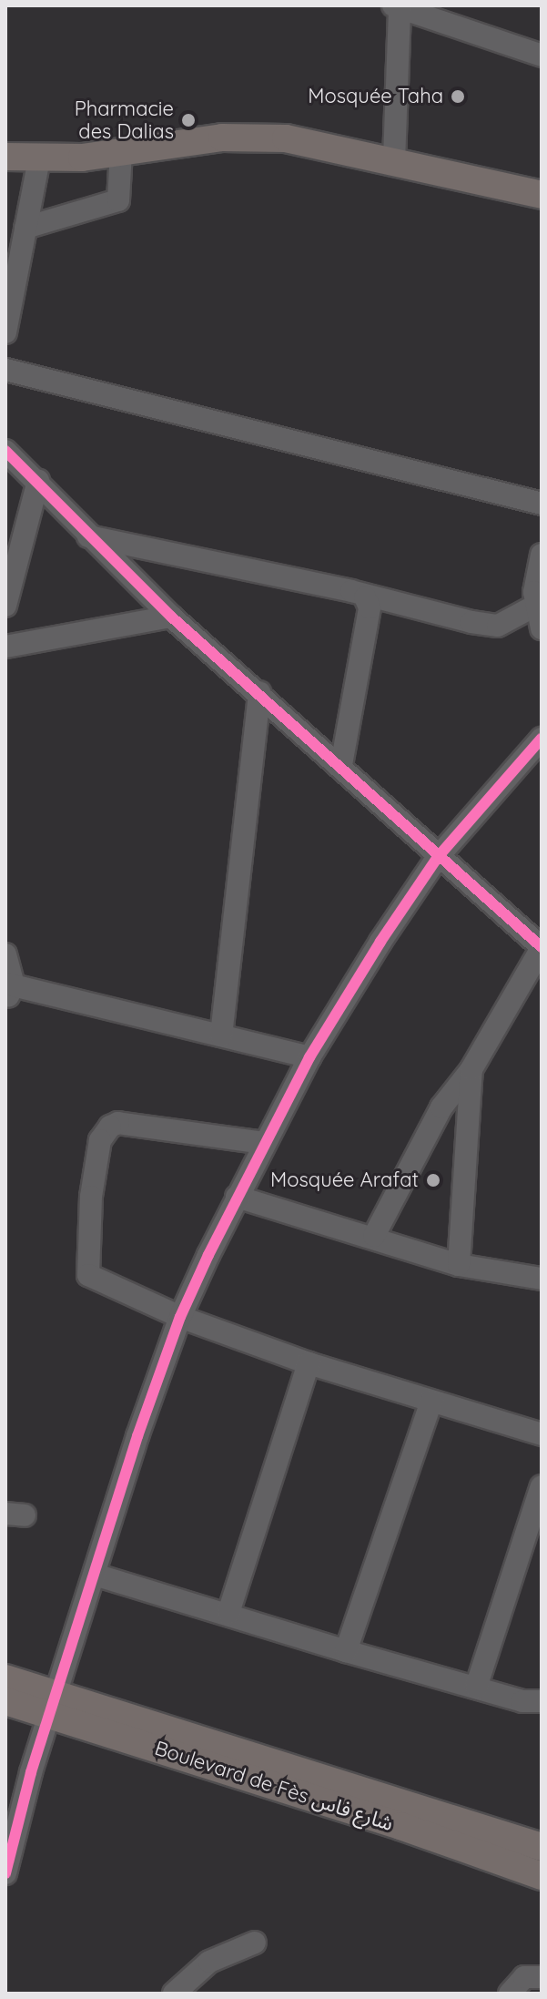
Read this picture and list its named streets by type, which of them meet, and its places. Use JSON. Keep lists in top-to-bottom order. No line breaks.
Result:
{"streets":{"main road":["Boulevard de Fès شارع فاس"]},"places":["Mosquée Taha","Pharmacie des Dalias","Mosquée Arafat"]}
